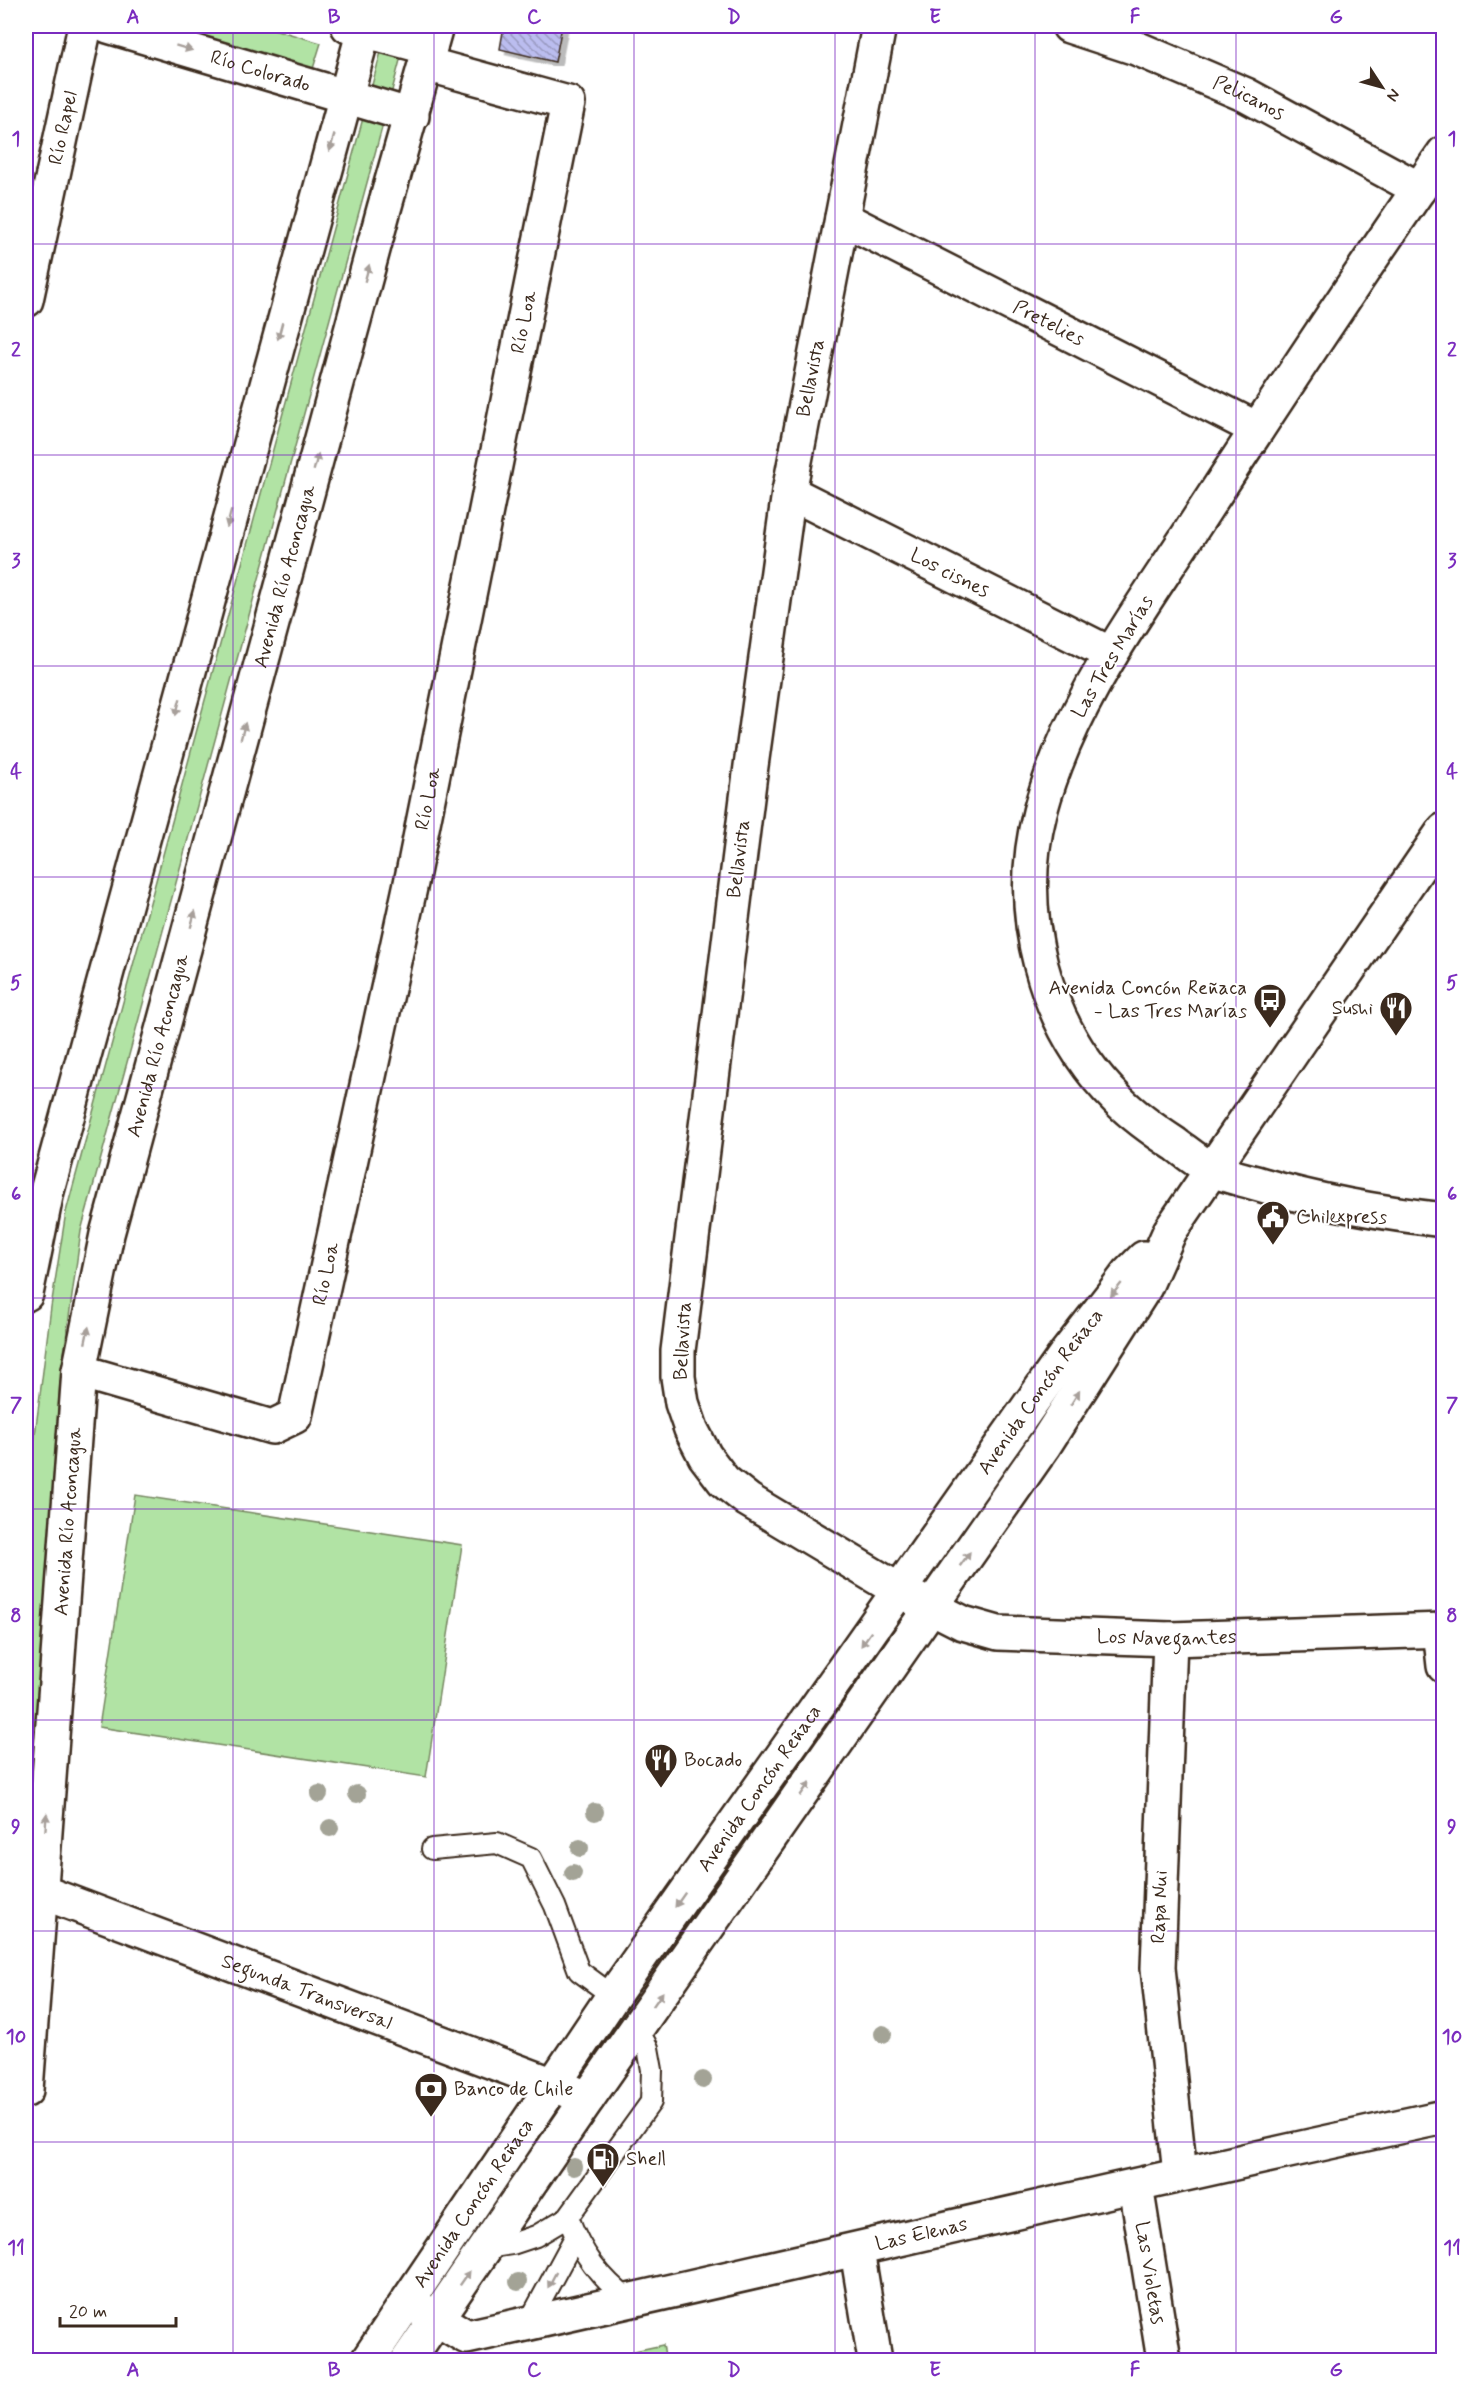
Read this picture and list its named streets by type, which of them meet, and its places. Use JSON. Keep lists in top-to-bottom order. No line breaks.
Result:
{"streets":{"street":["Río Colorado","Pelicanos","Río Rapel","Río Loa","Pretelies","Bellavista","Los cisnes","Avenida Río Aconcagua","Las Tres Marías","Avenida Concón Reñaca","Los Navegantes","Rapa Nui","Segunda Transversal","Las Elenas","Las Violetas"]},"crossings":[["Río Colorado","Avenida Río Aconcagua"],["Pelicanos","Las Tres Marías"],["Río Loa","Avenida Río Aconcagua"],["Pretelies","Bellavista"],["Pretelies","Las Tres Marías"],["Bellavista","Los cisnes"],["Bellavista","Avenida Concón Reñaca"],["Bellavista","Los Navegantes"],["Los cisnes","Las Tres Marías"],["Avenida Río Aconcagua","Segunda Transversal"],["Las Tres Marías","Avenida Concón Reñaca"],["Avenida Concón Reñaca","Los Navegantes"],["Avenida Concón Reñaca","Segunda Transversal"],["Avenida Concón Reñaca","Las Elenas"],["Los Navegantes","Rapa Nui"],["Rapa Nui","Las Elenas"],["Las Elenas","Las Violetas"]],"one_way":["Río Colorado"],"places":{"bus stop":["Avenida Concón Reñaca - Las Tres Marías"],"restaurant":["Sushi","Bocado"],"public building":["Chilexpress"],"bank":["Banco de Chile"],"fuel station":["Shell"]},"scale_bar":"20 m","north":"bottom right","grid":{"columns":["A","B","C","D","E","F","G"],"rows":["1","2","3","4","5","6","7","8","9","10","11"]}}
